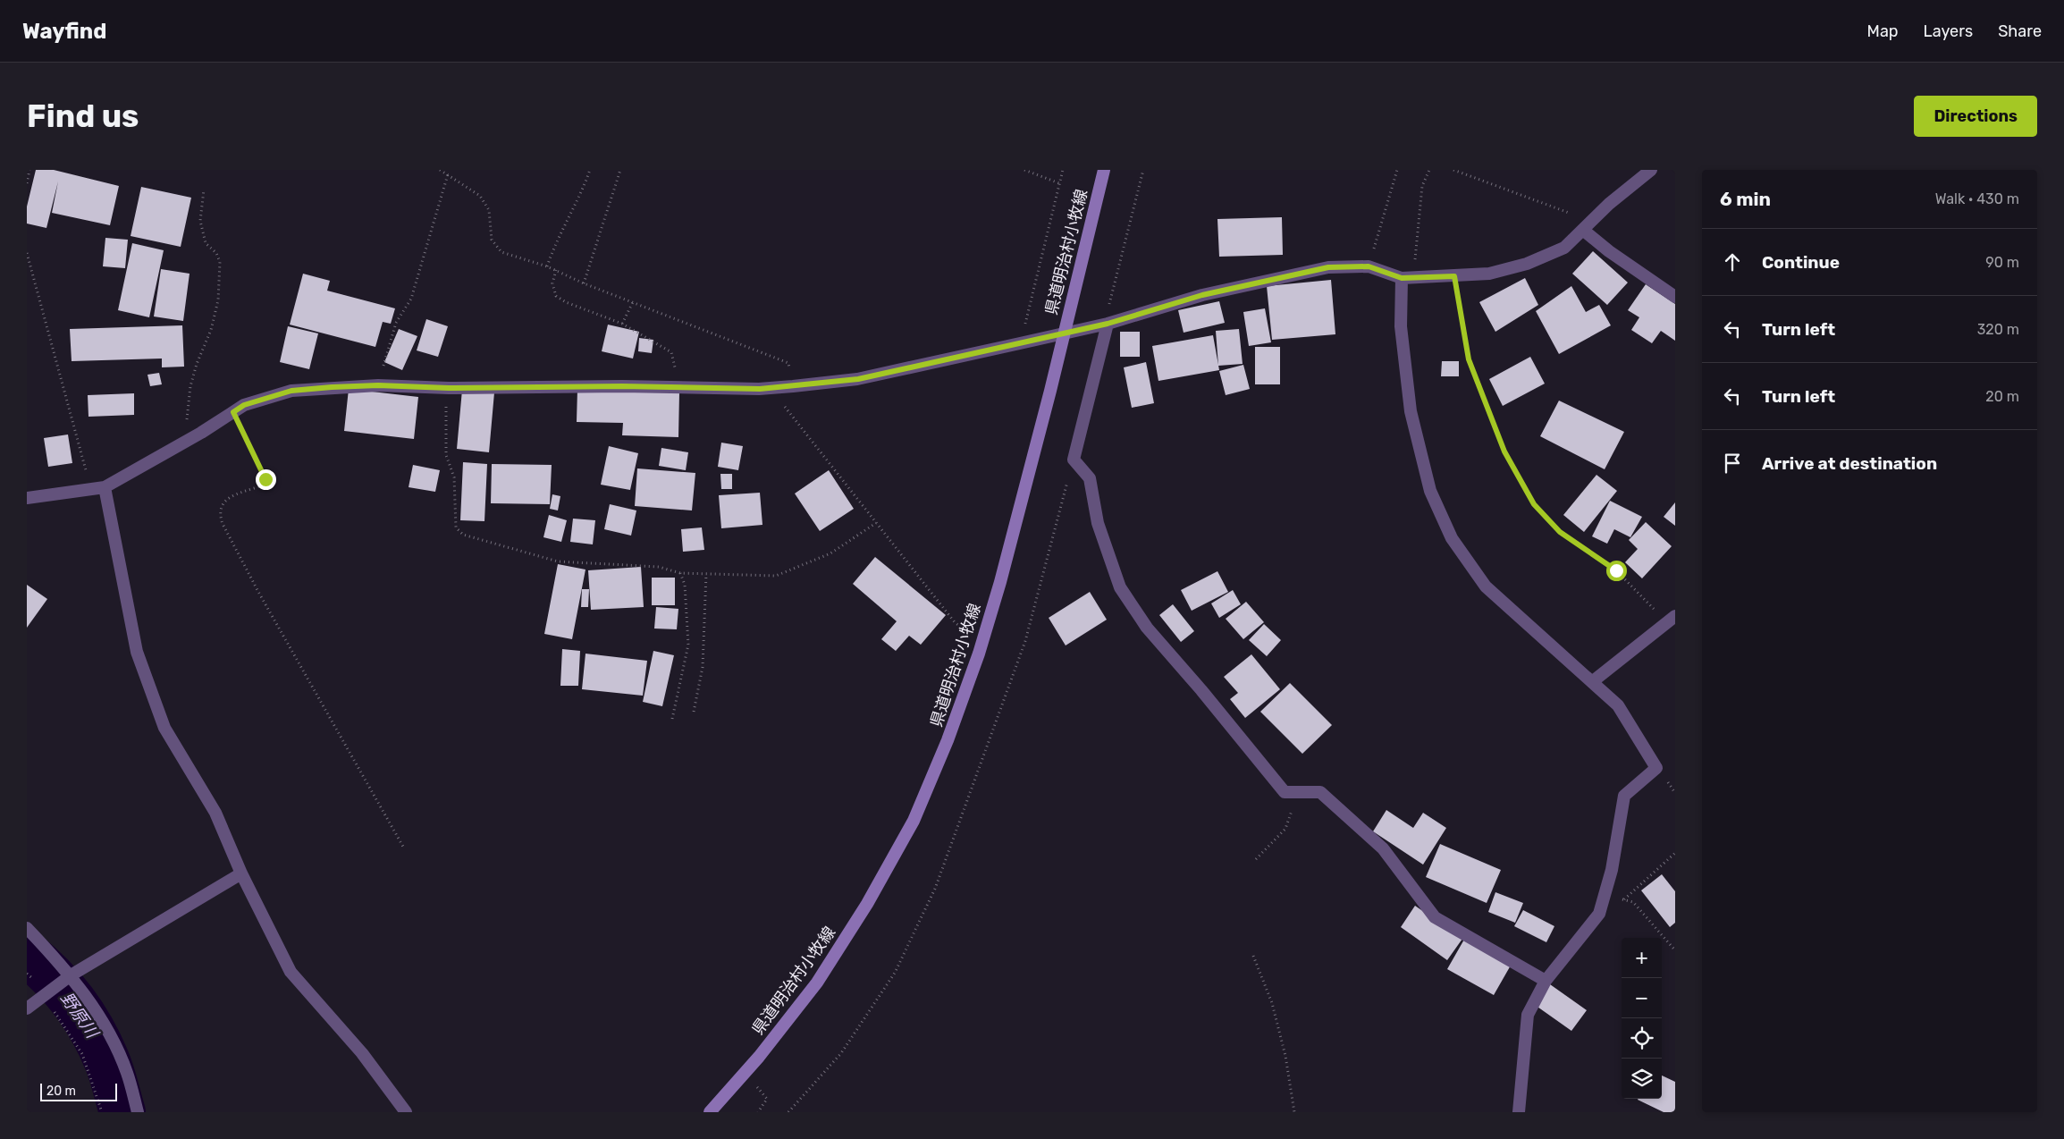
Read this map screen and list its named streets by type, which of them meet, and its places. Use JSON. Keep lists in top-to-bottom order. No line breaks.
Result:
{"streets":{"main road":["県道明治村小牧線"]},"water":["野原川"],"scale_bar":"20 m","page":{"header":"Wayfind","nav":["Map","Layers","Share"],"buttons":"Directions","title":"Find us","heading":["6 min","Walk · 430 m"],"list":[["Continue","90 m"],["Turn left","320 m"],["Turn left","20 m"],"Arrive at destination"],"map_buttons":["+","−"],"scale":"20 m"}}
